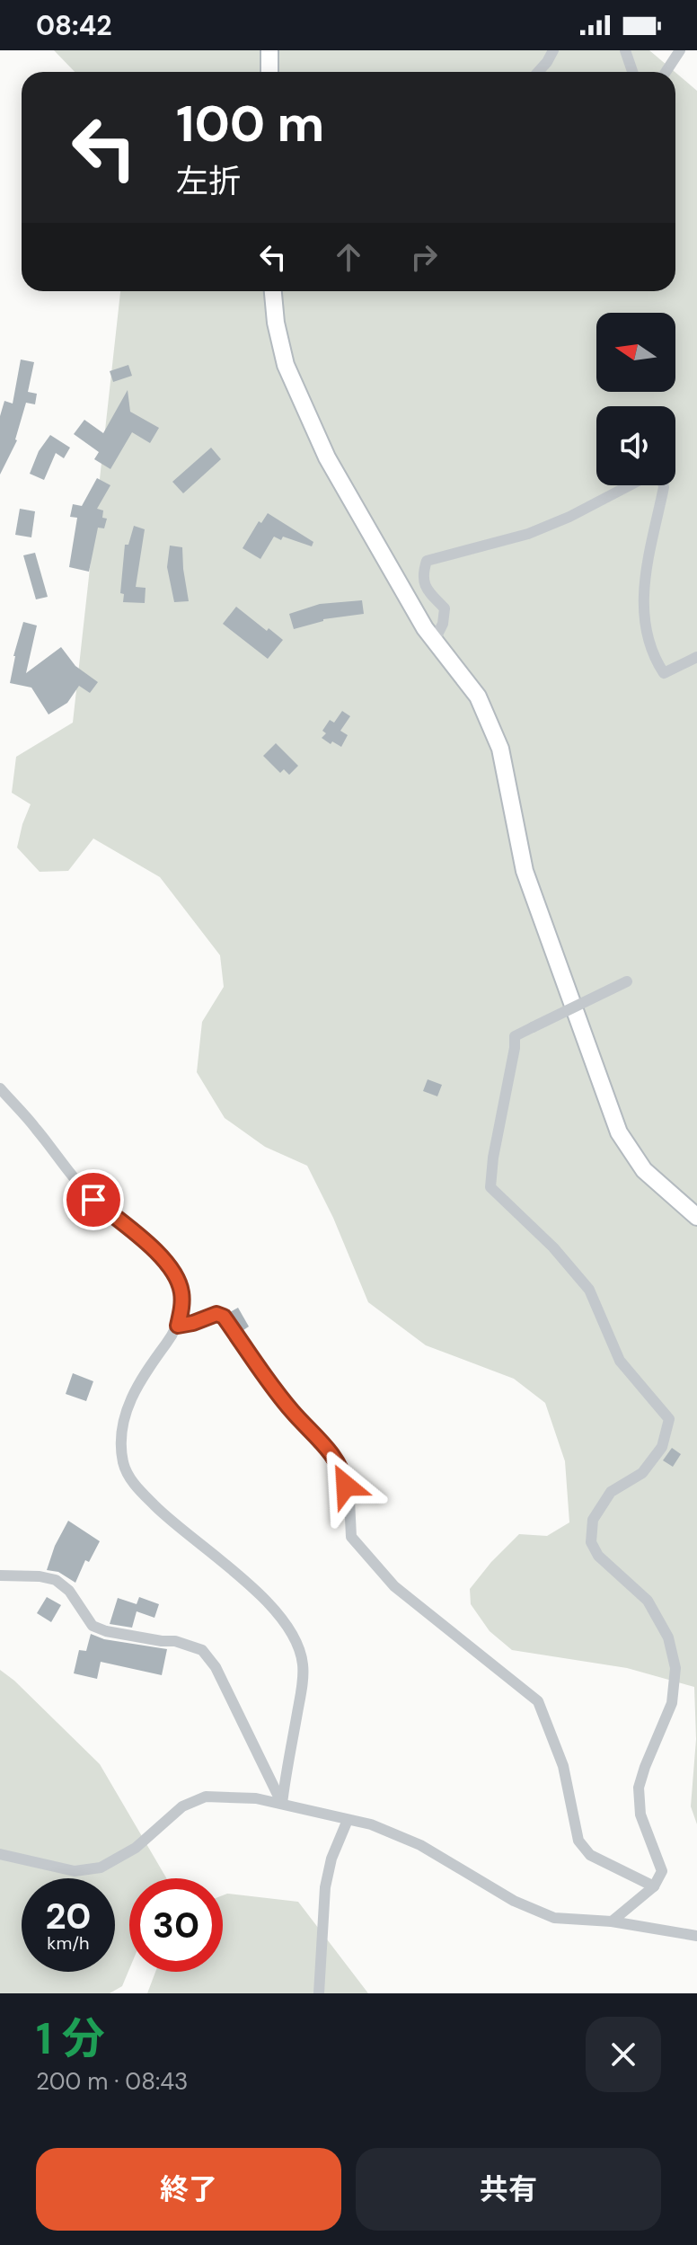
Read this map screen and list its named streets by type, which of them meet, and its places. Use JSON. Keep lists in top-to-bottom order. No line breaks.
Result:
{"north":"left","page":{"status":"08:42","turn":["100 m","左折"],"speed":"20 km/h","limit":"30","heading":["1 分","200 m · 08:43"],"buttons":["終了","共有"]}}
